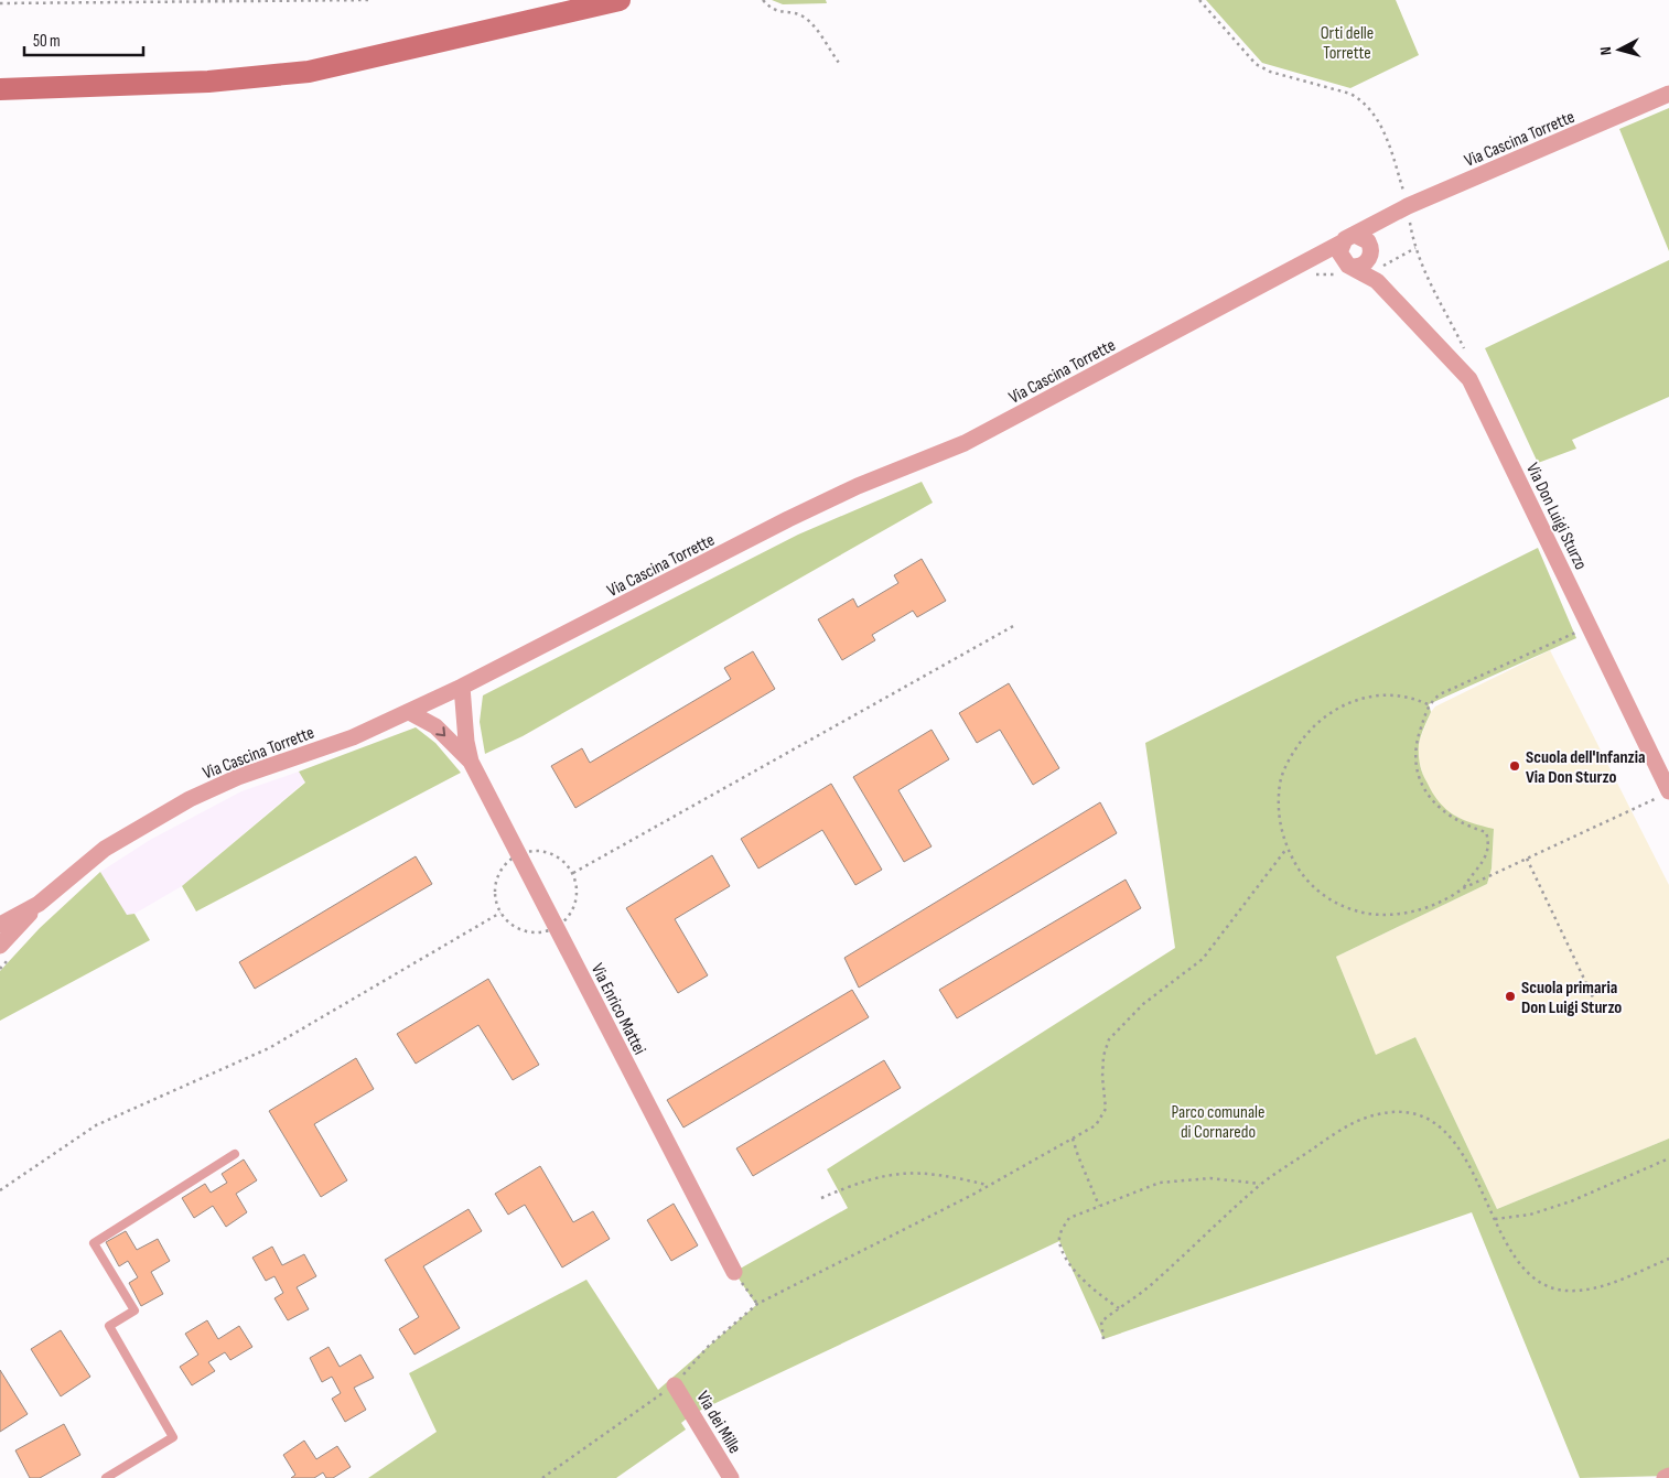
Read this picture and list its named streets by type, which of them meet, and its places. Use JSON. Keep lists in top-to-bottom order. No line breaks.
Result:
{"streets":{"street":["Via Cascina Torrette","Via Don Luigi Sturzo","Via Enrico Mattei","Via dei Mille"]},"crossings":[["Via Cascina Torrette","Via Don Luigi Sturzo"],["Via Cascina Torrette","Via Enrico Mattei"]],"parks":["Orti delle Torrette","Parco comunale di Cornaredo"],"places":["Scuola dell'Infanzia Via Don Sturzo","Scuola primaria Don Luigi Sturzo"],"scale_bar":"50 m","north":"left"}
